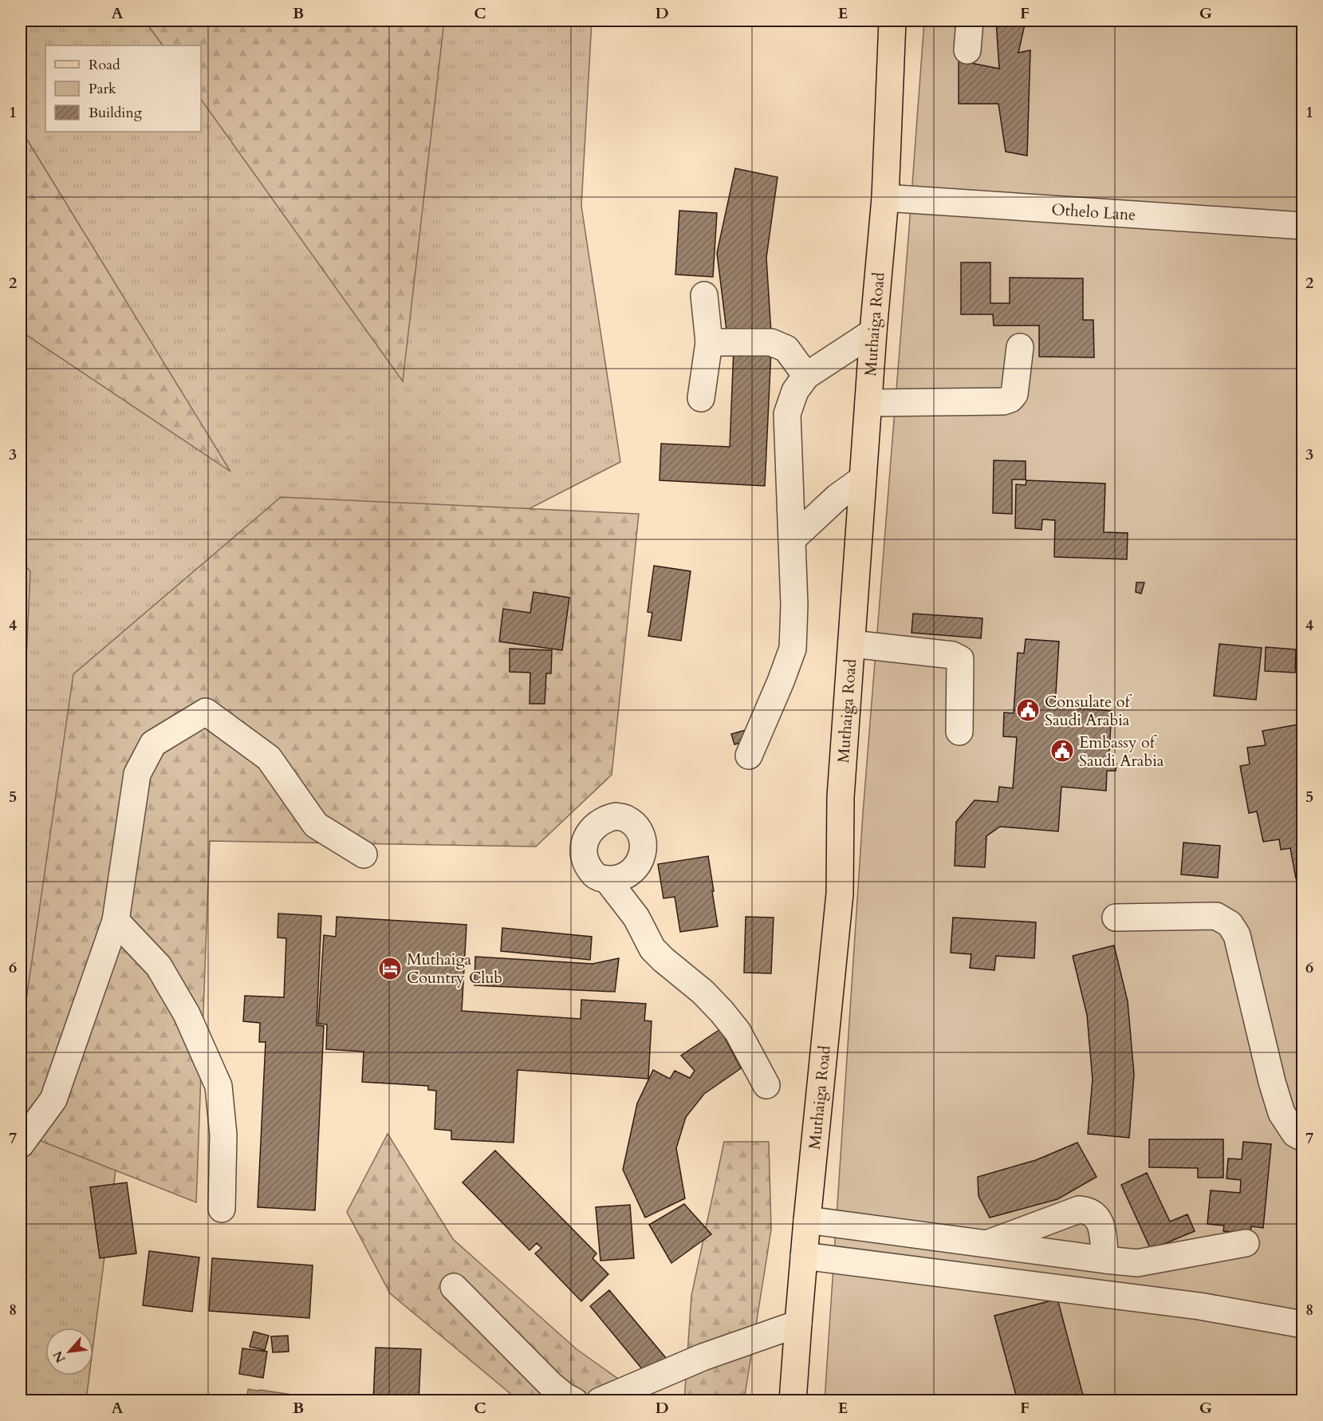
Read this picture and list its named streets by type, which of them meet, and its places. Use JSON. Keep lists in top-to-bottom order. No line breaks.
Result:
{"streets":{"main road":["Muthaiga Road"],"street":["Othelo Lane"]},"crossings":[["Othelo Lane","Muthaiga Road"]],"places":{"public building":["Consulate of Saudi Arabia","Embassy of Saudi Arabia"],"hotel":["Muthaiga Country Club"]},"legend":["Road","Park","Building"],"north":"bottom left","grid":{"columns":["A","B","C","D","E","F","G"],"rows":["1","2","3","4","5","6","7","8"]}}
